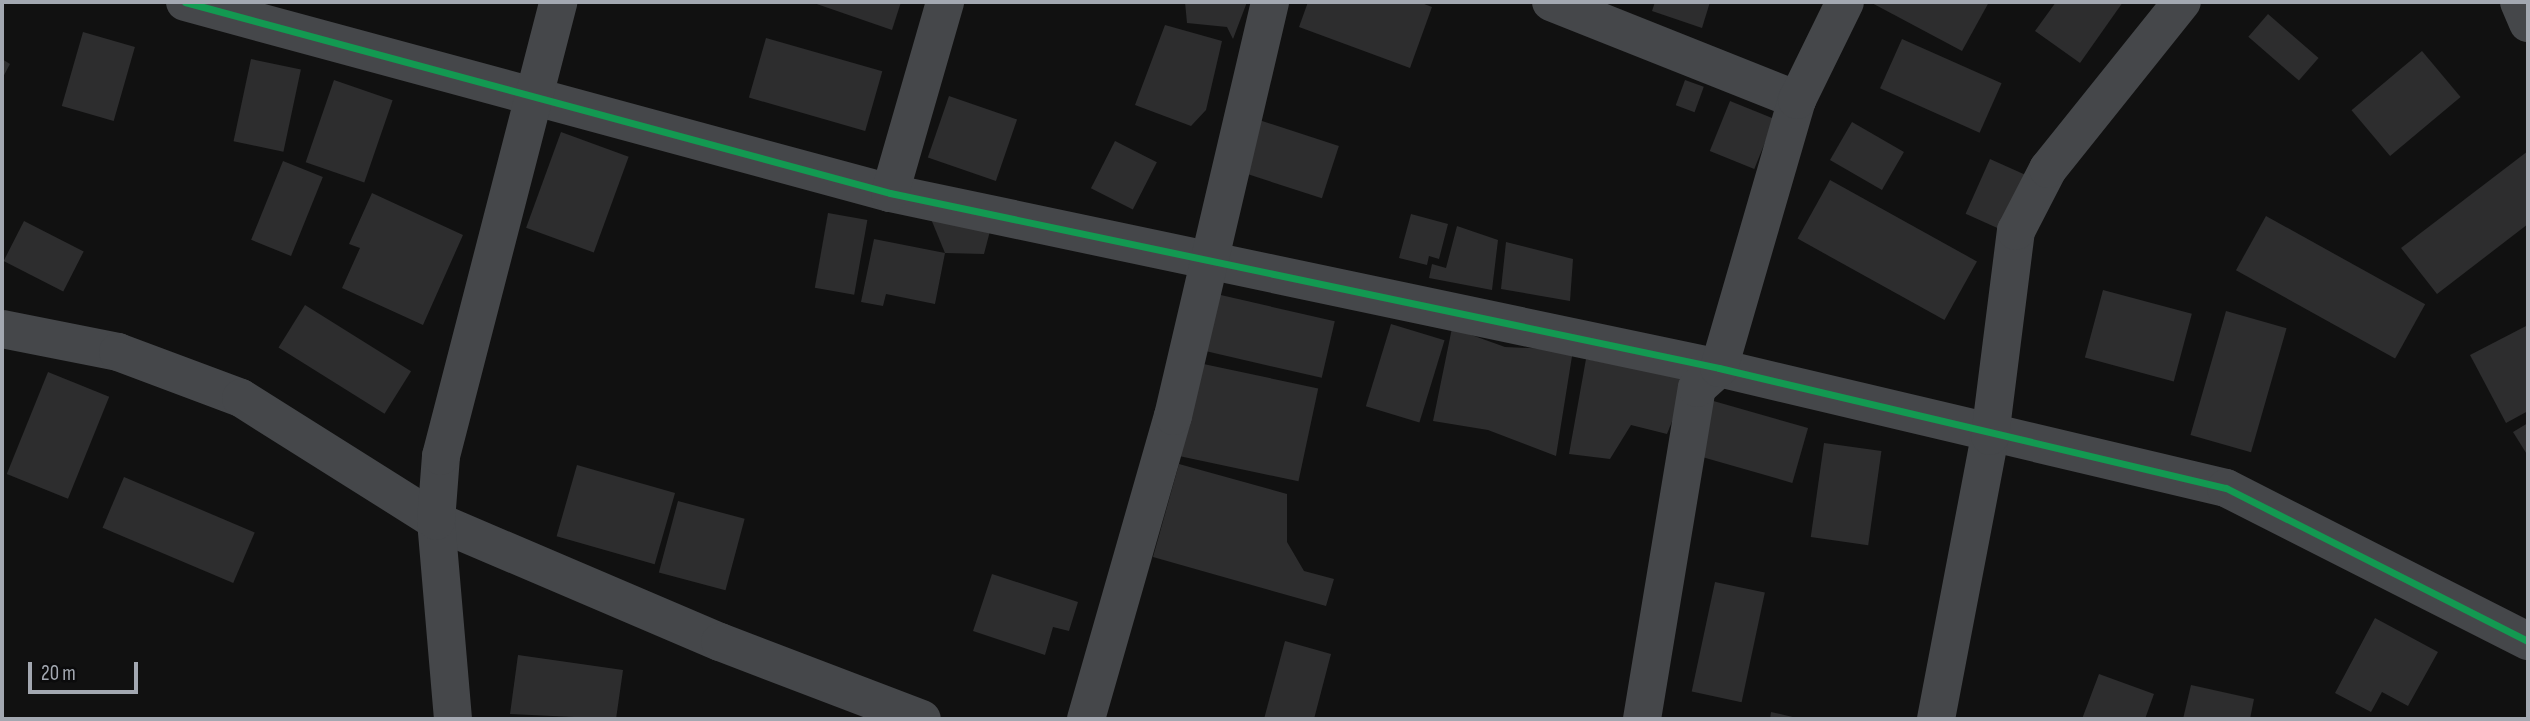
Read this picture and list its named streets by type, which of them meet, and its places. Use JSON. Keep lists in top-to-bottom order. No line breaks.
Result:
{"scale_bar":"20 m"}
